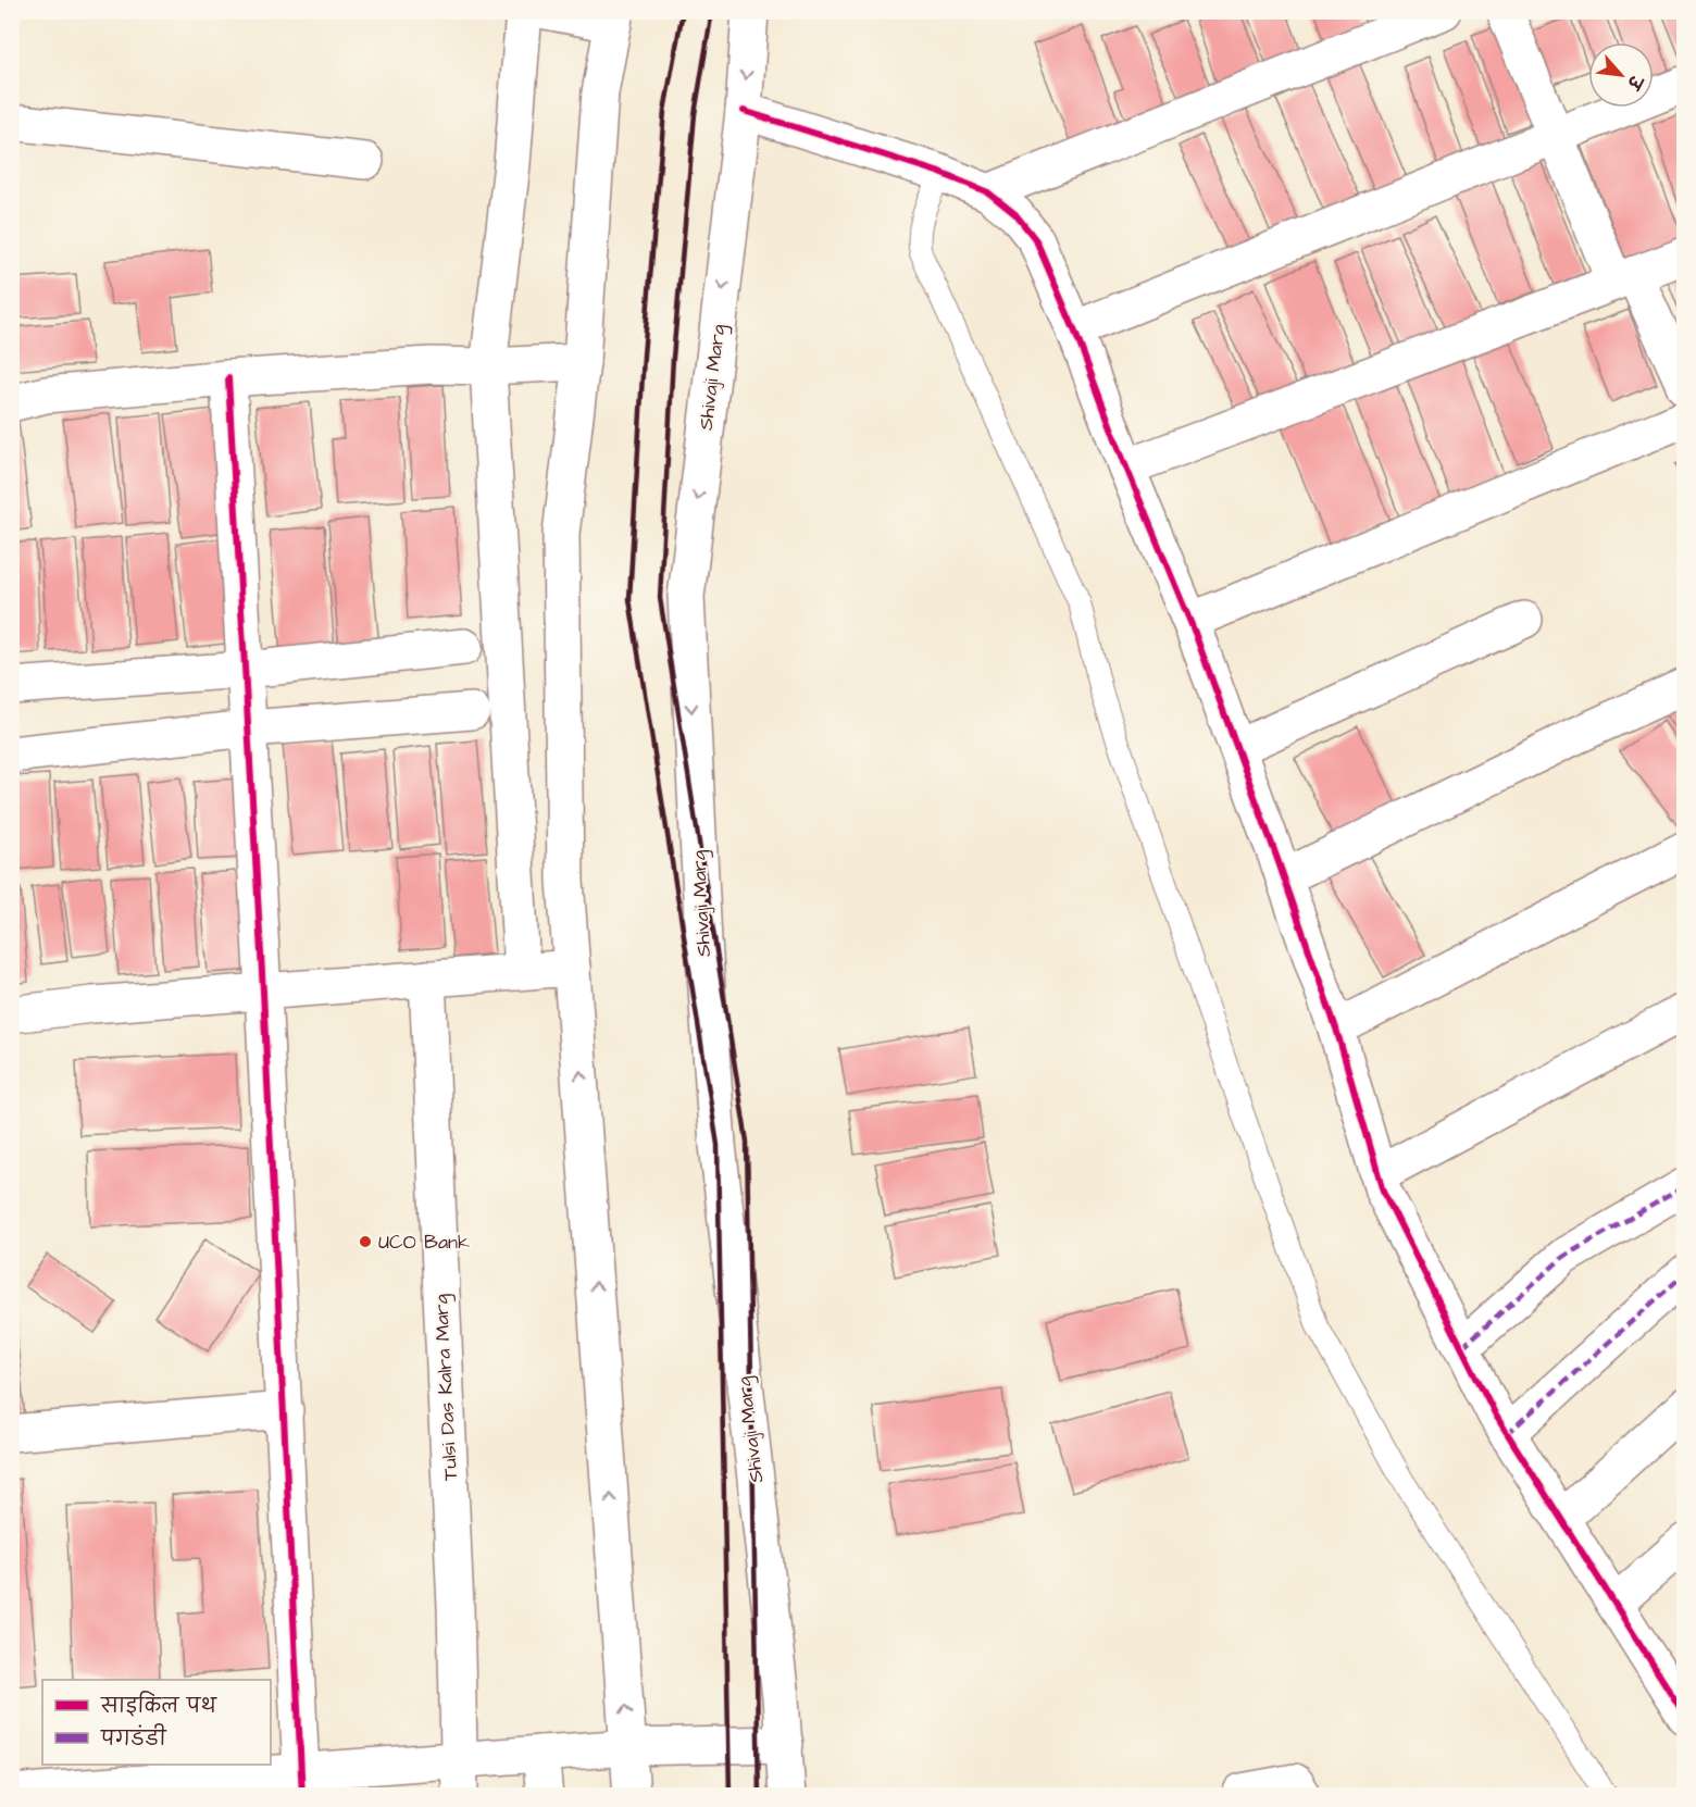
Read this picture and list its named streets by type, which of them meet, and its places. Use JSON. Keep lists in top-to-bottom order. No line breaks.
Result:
{"streets":{"street":["Shivaji Marg","Tulsi Das Kalra Marg"]},"places":["UCO Bank"],"legend":["साइकिल पथ","पगडंडी"],"north":"bottom right"}
